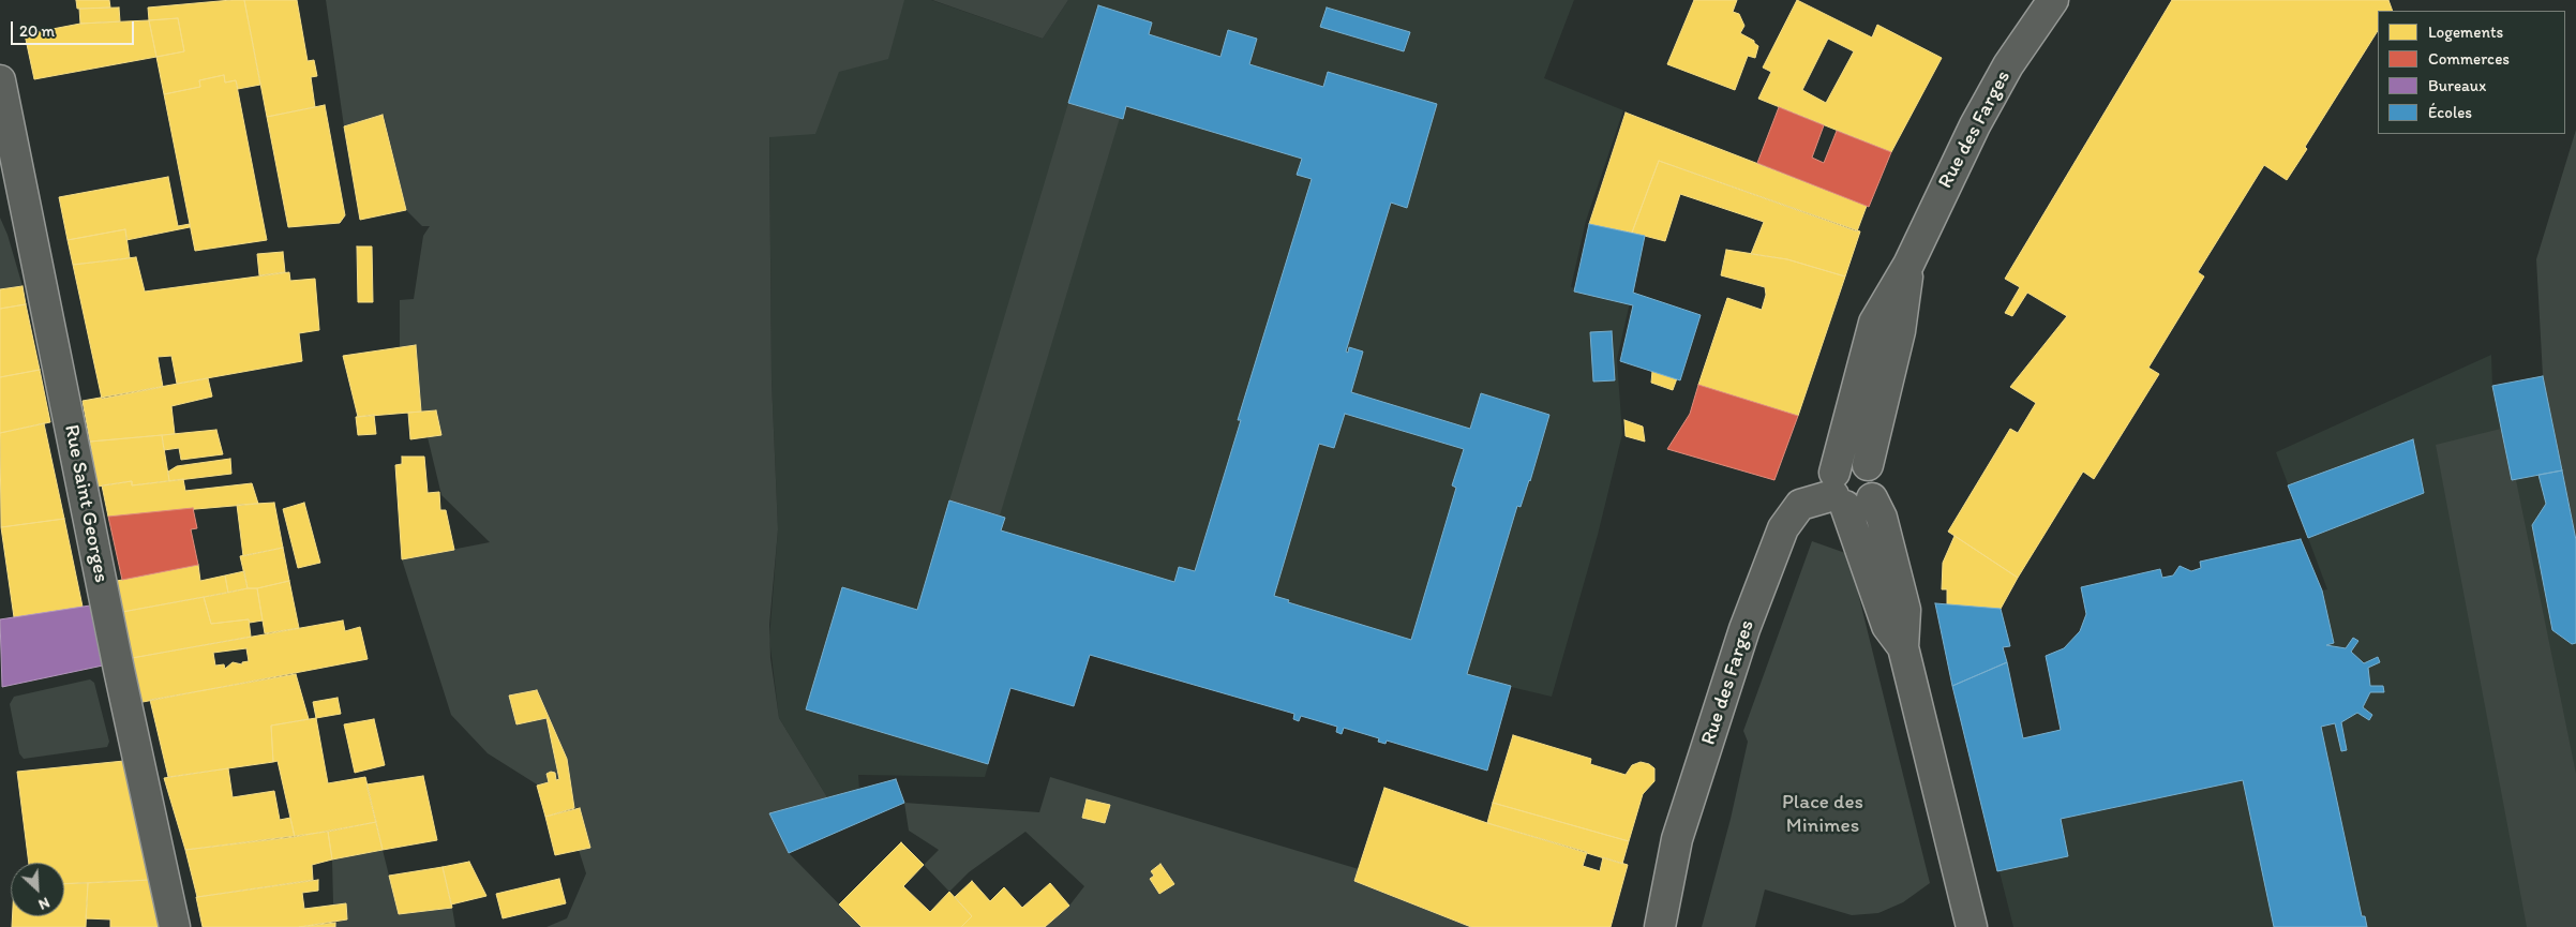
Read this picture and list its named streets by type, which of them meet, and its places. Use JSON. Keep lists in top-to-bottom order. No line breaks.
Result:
{"streets":{"street":["Rue des Farges","Rue Saint Georges"]},"parks":["Place des Minimes"],"legend":["Logements","Commerces","Bureaux","Écoles"],"scale_bar":"20 m","north":"bottom right"}
